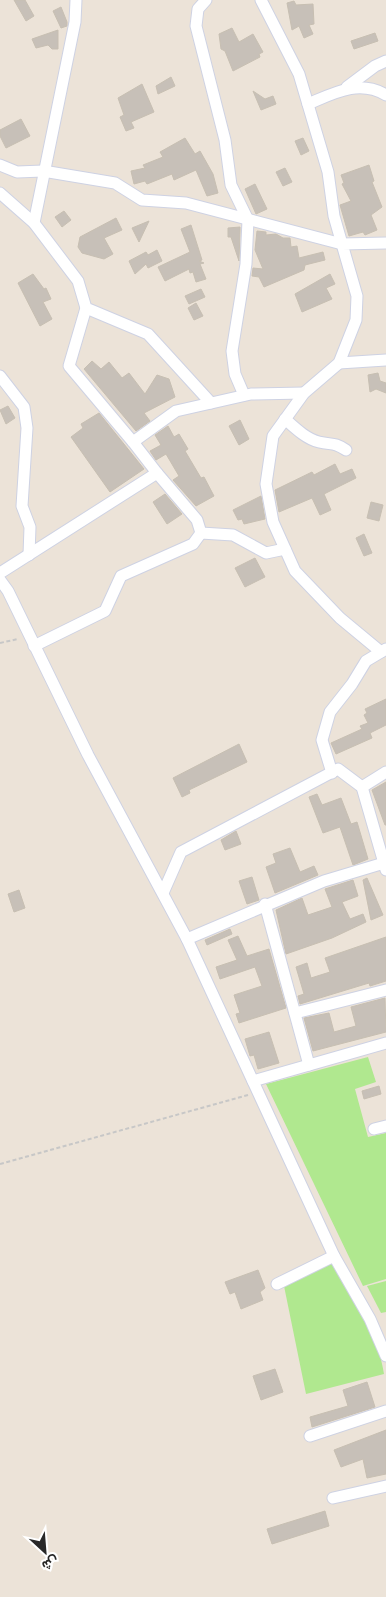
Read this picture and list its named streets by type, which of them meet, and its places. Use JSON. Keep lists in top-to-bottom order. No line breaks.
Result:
{"north":"bottom right"}
